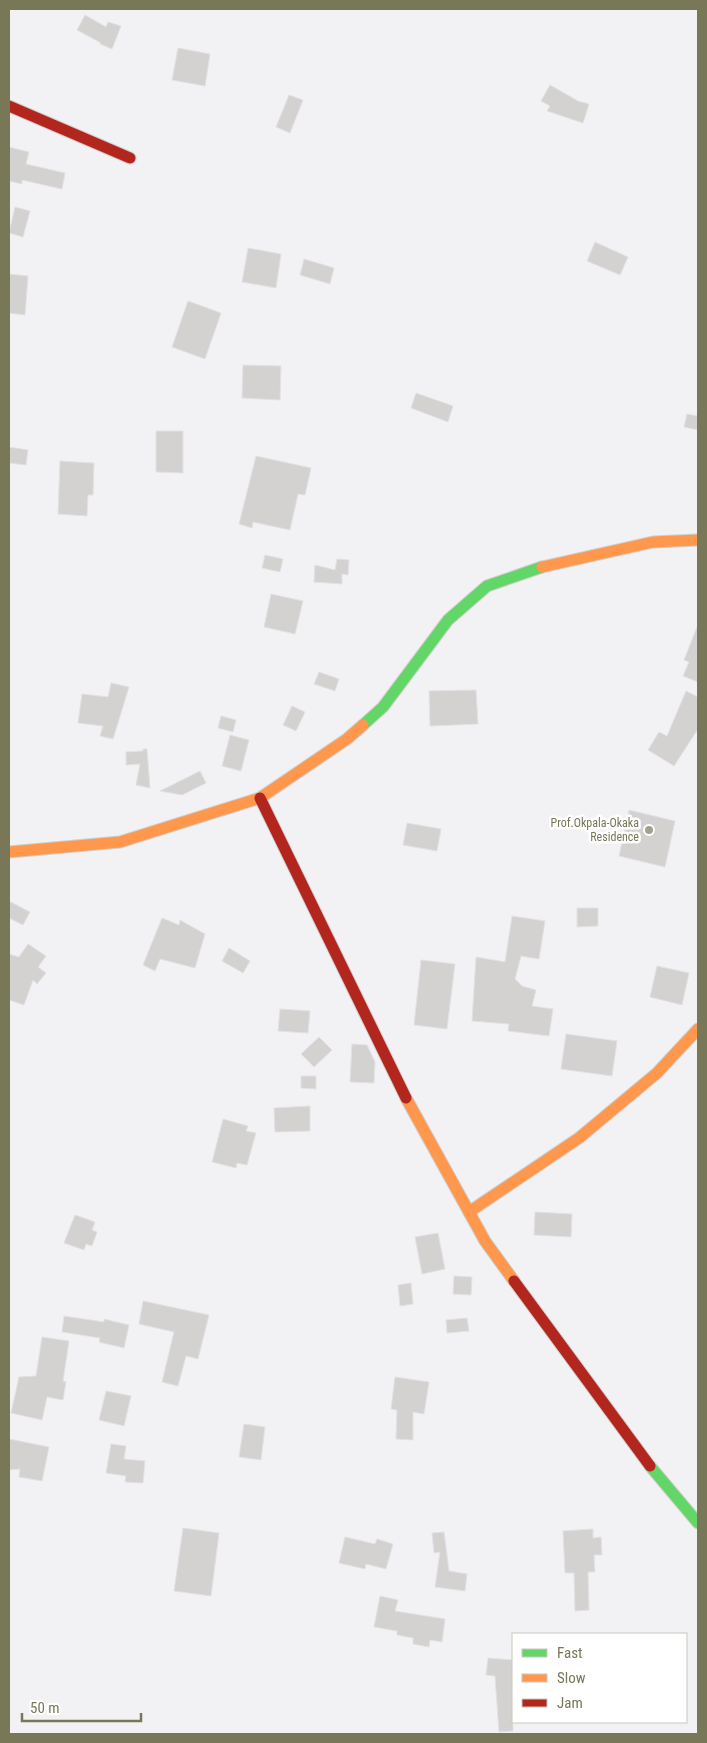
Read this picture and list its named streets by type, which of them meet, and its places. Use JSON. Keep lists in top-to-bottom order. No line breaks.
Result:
{"places":["Prof.Okpala-Okaka Residence"],"legend":["Fast","Slow","Jam"],"scale_bar":"50 m"}
